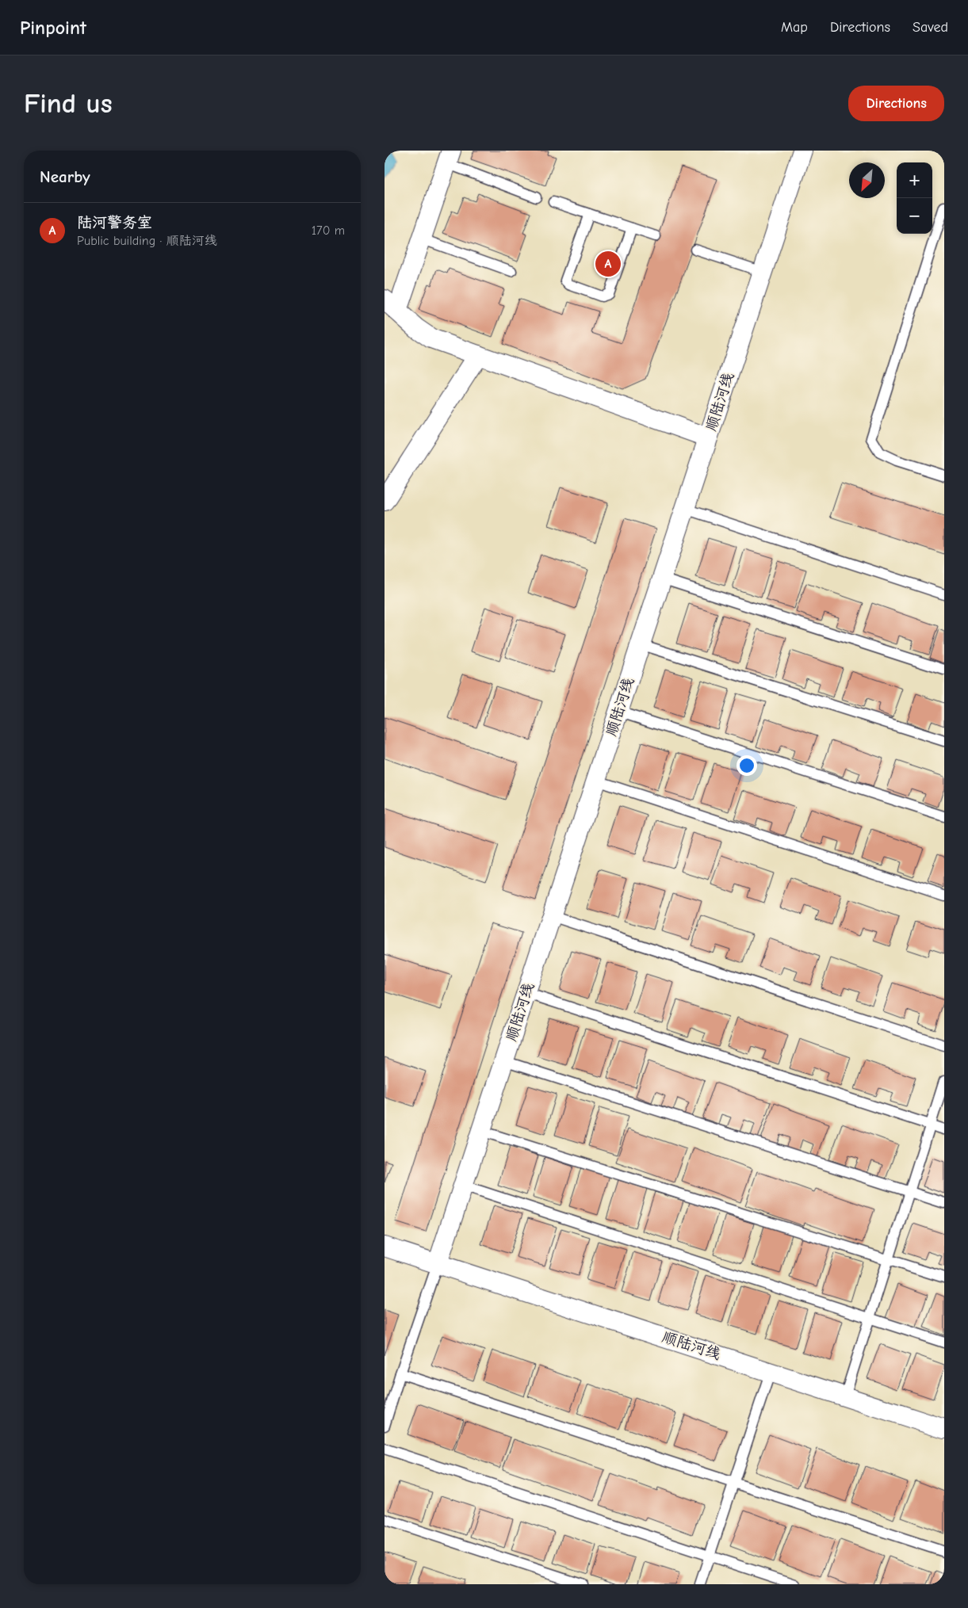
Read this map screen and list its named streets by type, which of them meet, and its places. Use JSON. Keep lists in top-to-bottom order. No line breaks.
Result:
{"streets":{"street":["顺陆河线"]},"north":"bottom left","page":{"header":"Pinpoint","nav":["Map","Directions","Saved"],"buttons":"Directions","title":"Find us","heading":"Nearby","map_buttons":["+","−"],"list":[{"mark":"A","name":"陆河警务室","note":"Public building · 顺陆河线","value":"170 m"}],"pins":"A"}}
